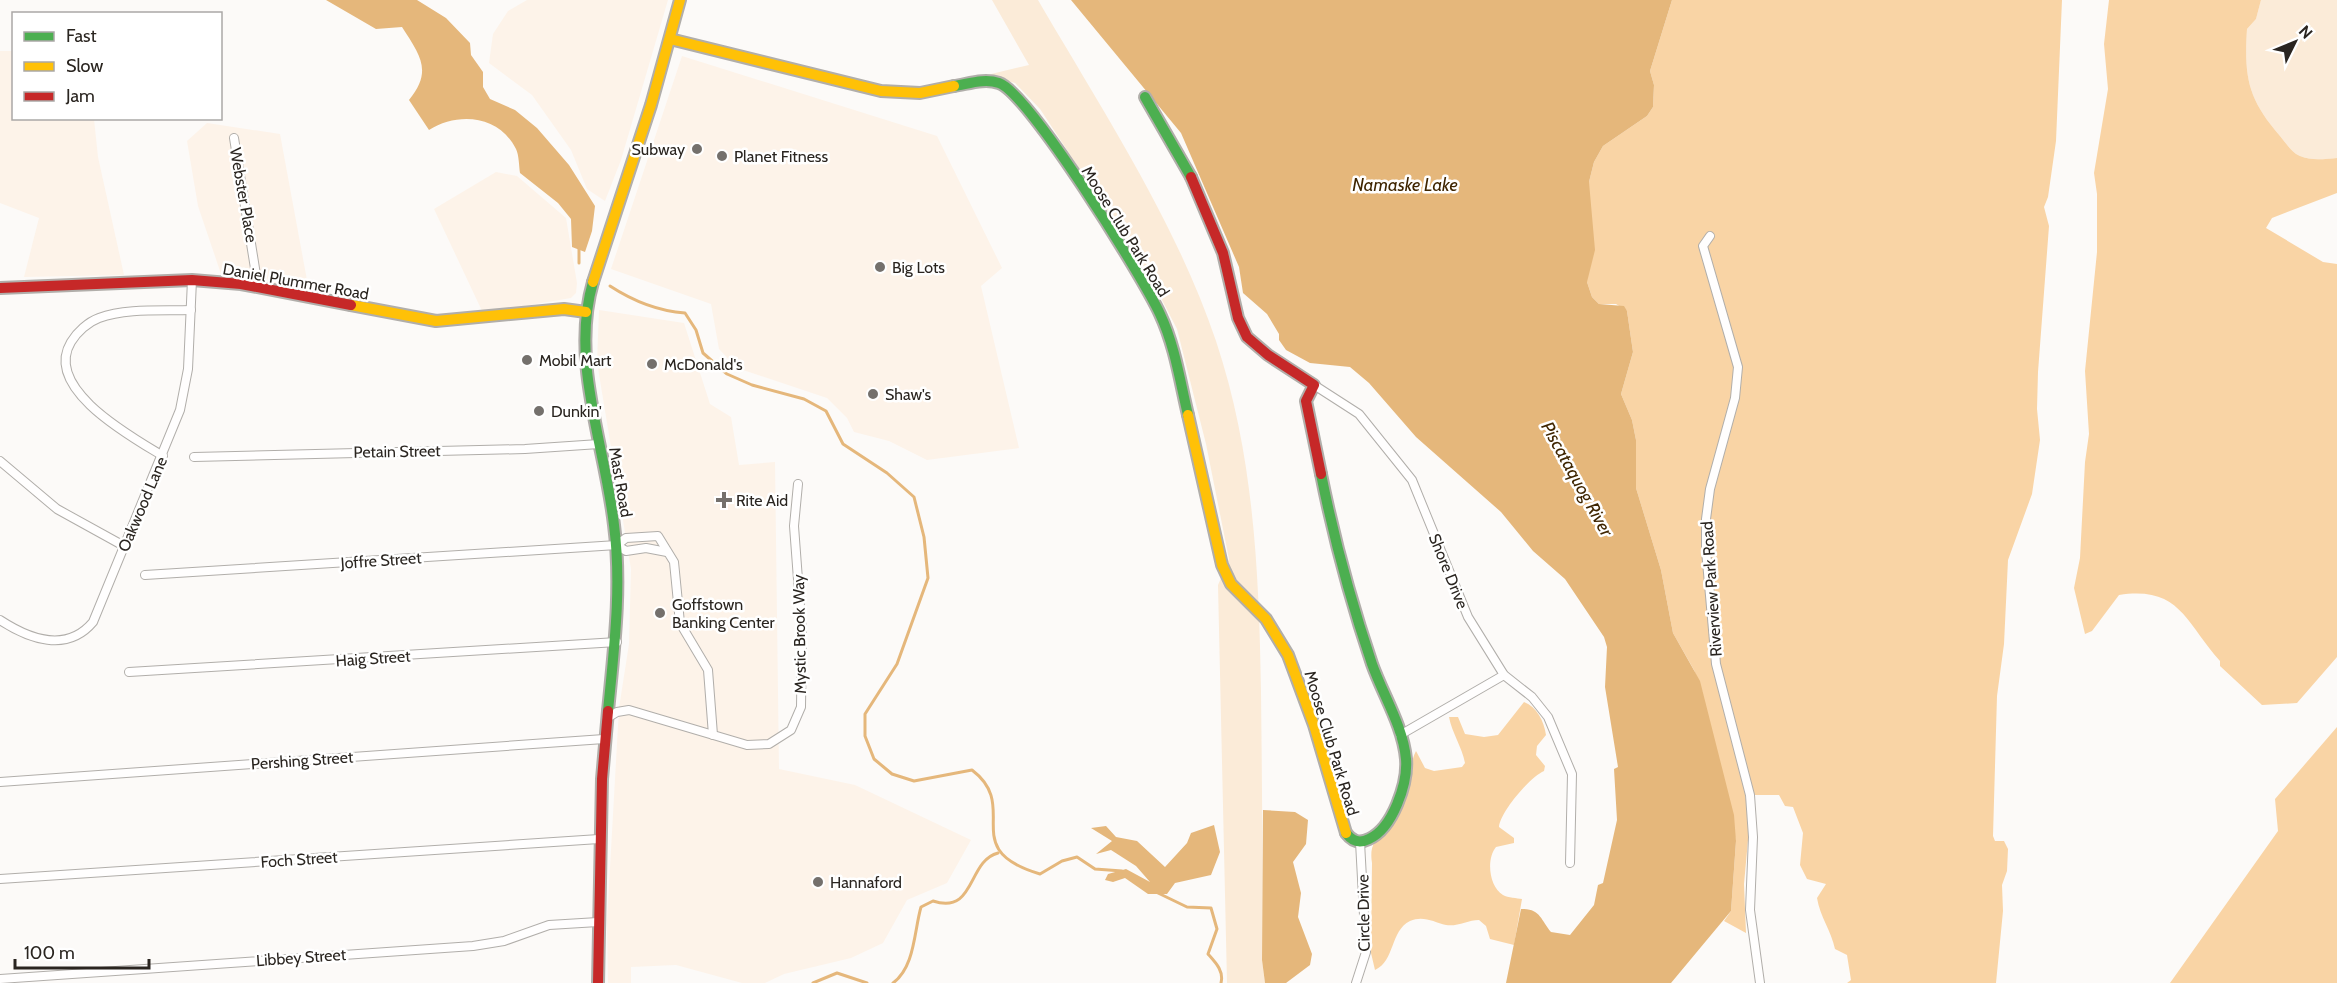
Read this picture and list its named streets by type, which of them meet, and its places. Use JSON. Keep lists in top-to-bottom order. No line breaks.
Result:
{"streets":{"street":["Webster Place","Moose Club Park Road","Daniel Plummer Road","Petain Street","Mast Road","Oakwood Lane","Joffre Street","Shore Drive","Riverview Park Road","Mystic Brook Way","Haig Street","Pershing Street","Foch Street","Circle Drive","Libbey Street"]},"crossings":[["Webster Place","Daniel Plummer Road"],["Moose Club Park Road","Mast Road"],["Moose Club Park Road","Shore Drive"],["Moose Club Park Road","Circle Drive"],["Daniel Plummer Road","Mast Road"],["Daniel Plummer Road","Oakwood Lane"],["Petain Street","Mast Road"],["Mast Road","Joffre Street"],["Mast Road","Mystic Brook Way"],["Mast Road","Haig Street"],["Mast Road","Pershing Street"],["Mast Road","Foch Street"],["Mast Road","Libbey Street"]],"water":["Namaske Lake","Piscataquog River"],"places":{"other":["Subway","Planet Fitness","Big Lots","Mobil Mart","McDonald's","Shaw's","Dunkin'","Goffstown Banking Center","Hannaford"],"health":["Rite Aid"]},"legend":["Fast","Slow","Jam"],"scale_bar":"100 m","north":"top right"}
